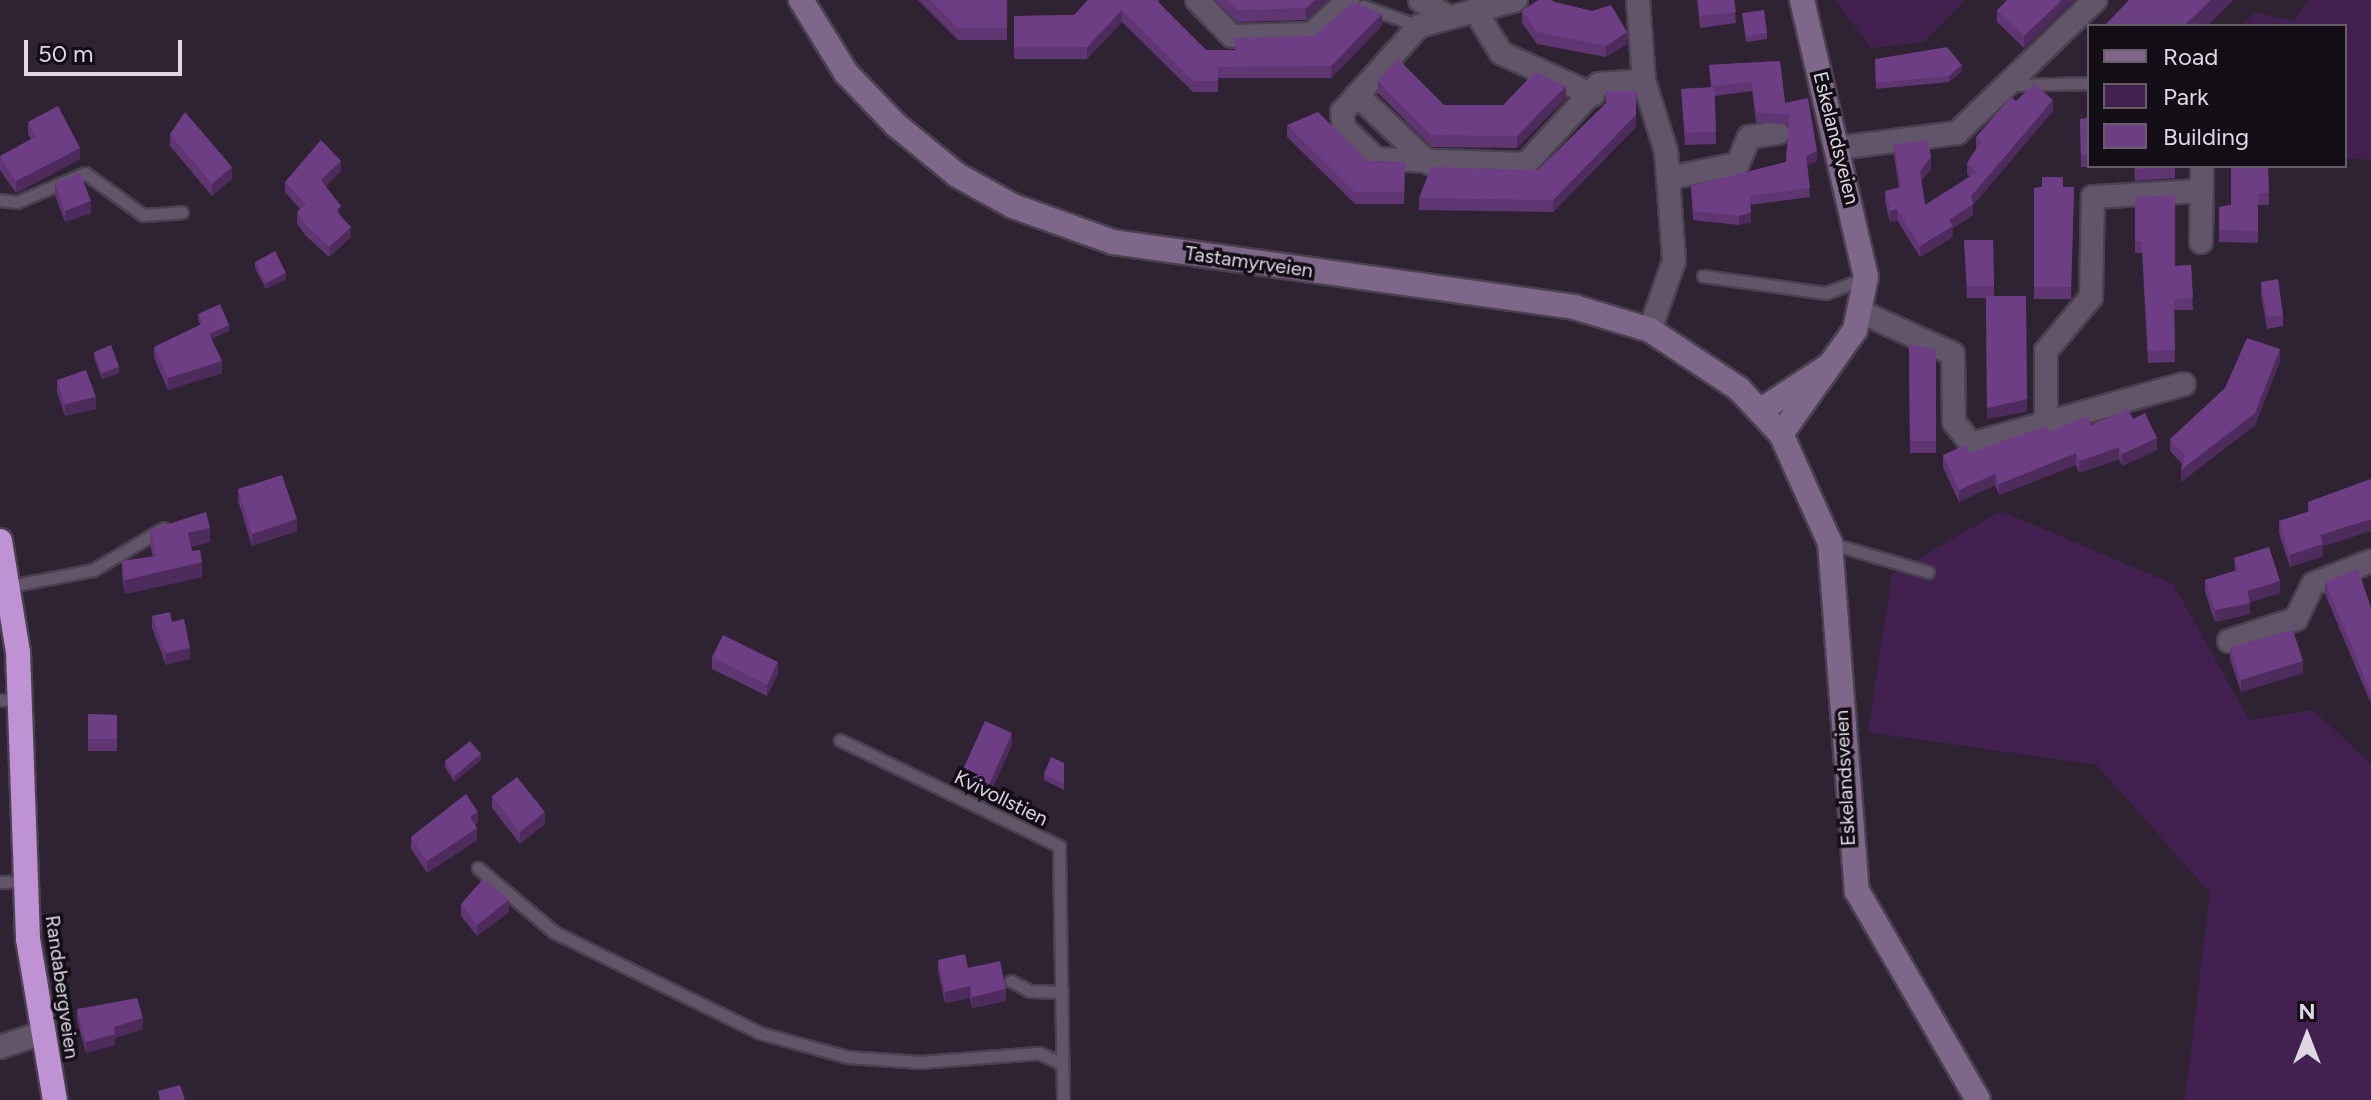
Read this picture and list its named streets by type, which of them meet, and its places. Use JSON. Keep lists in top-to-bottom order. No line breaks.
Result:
{"streets":{"highway":["Randabergveien"],"main road":["Eskelandsveien","Tastamyrveien"],"lane":["Kvivollstien"]},"crossings":[["Eskelandsveien","Tastamyrveien"]],"legend":["Road","Park","Building"],"scale_bar":"50 m","north":"top"}
